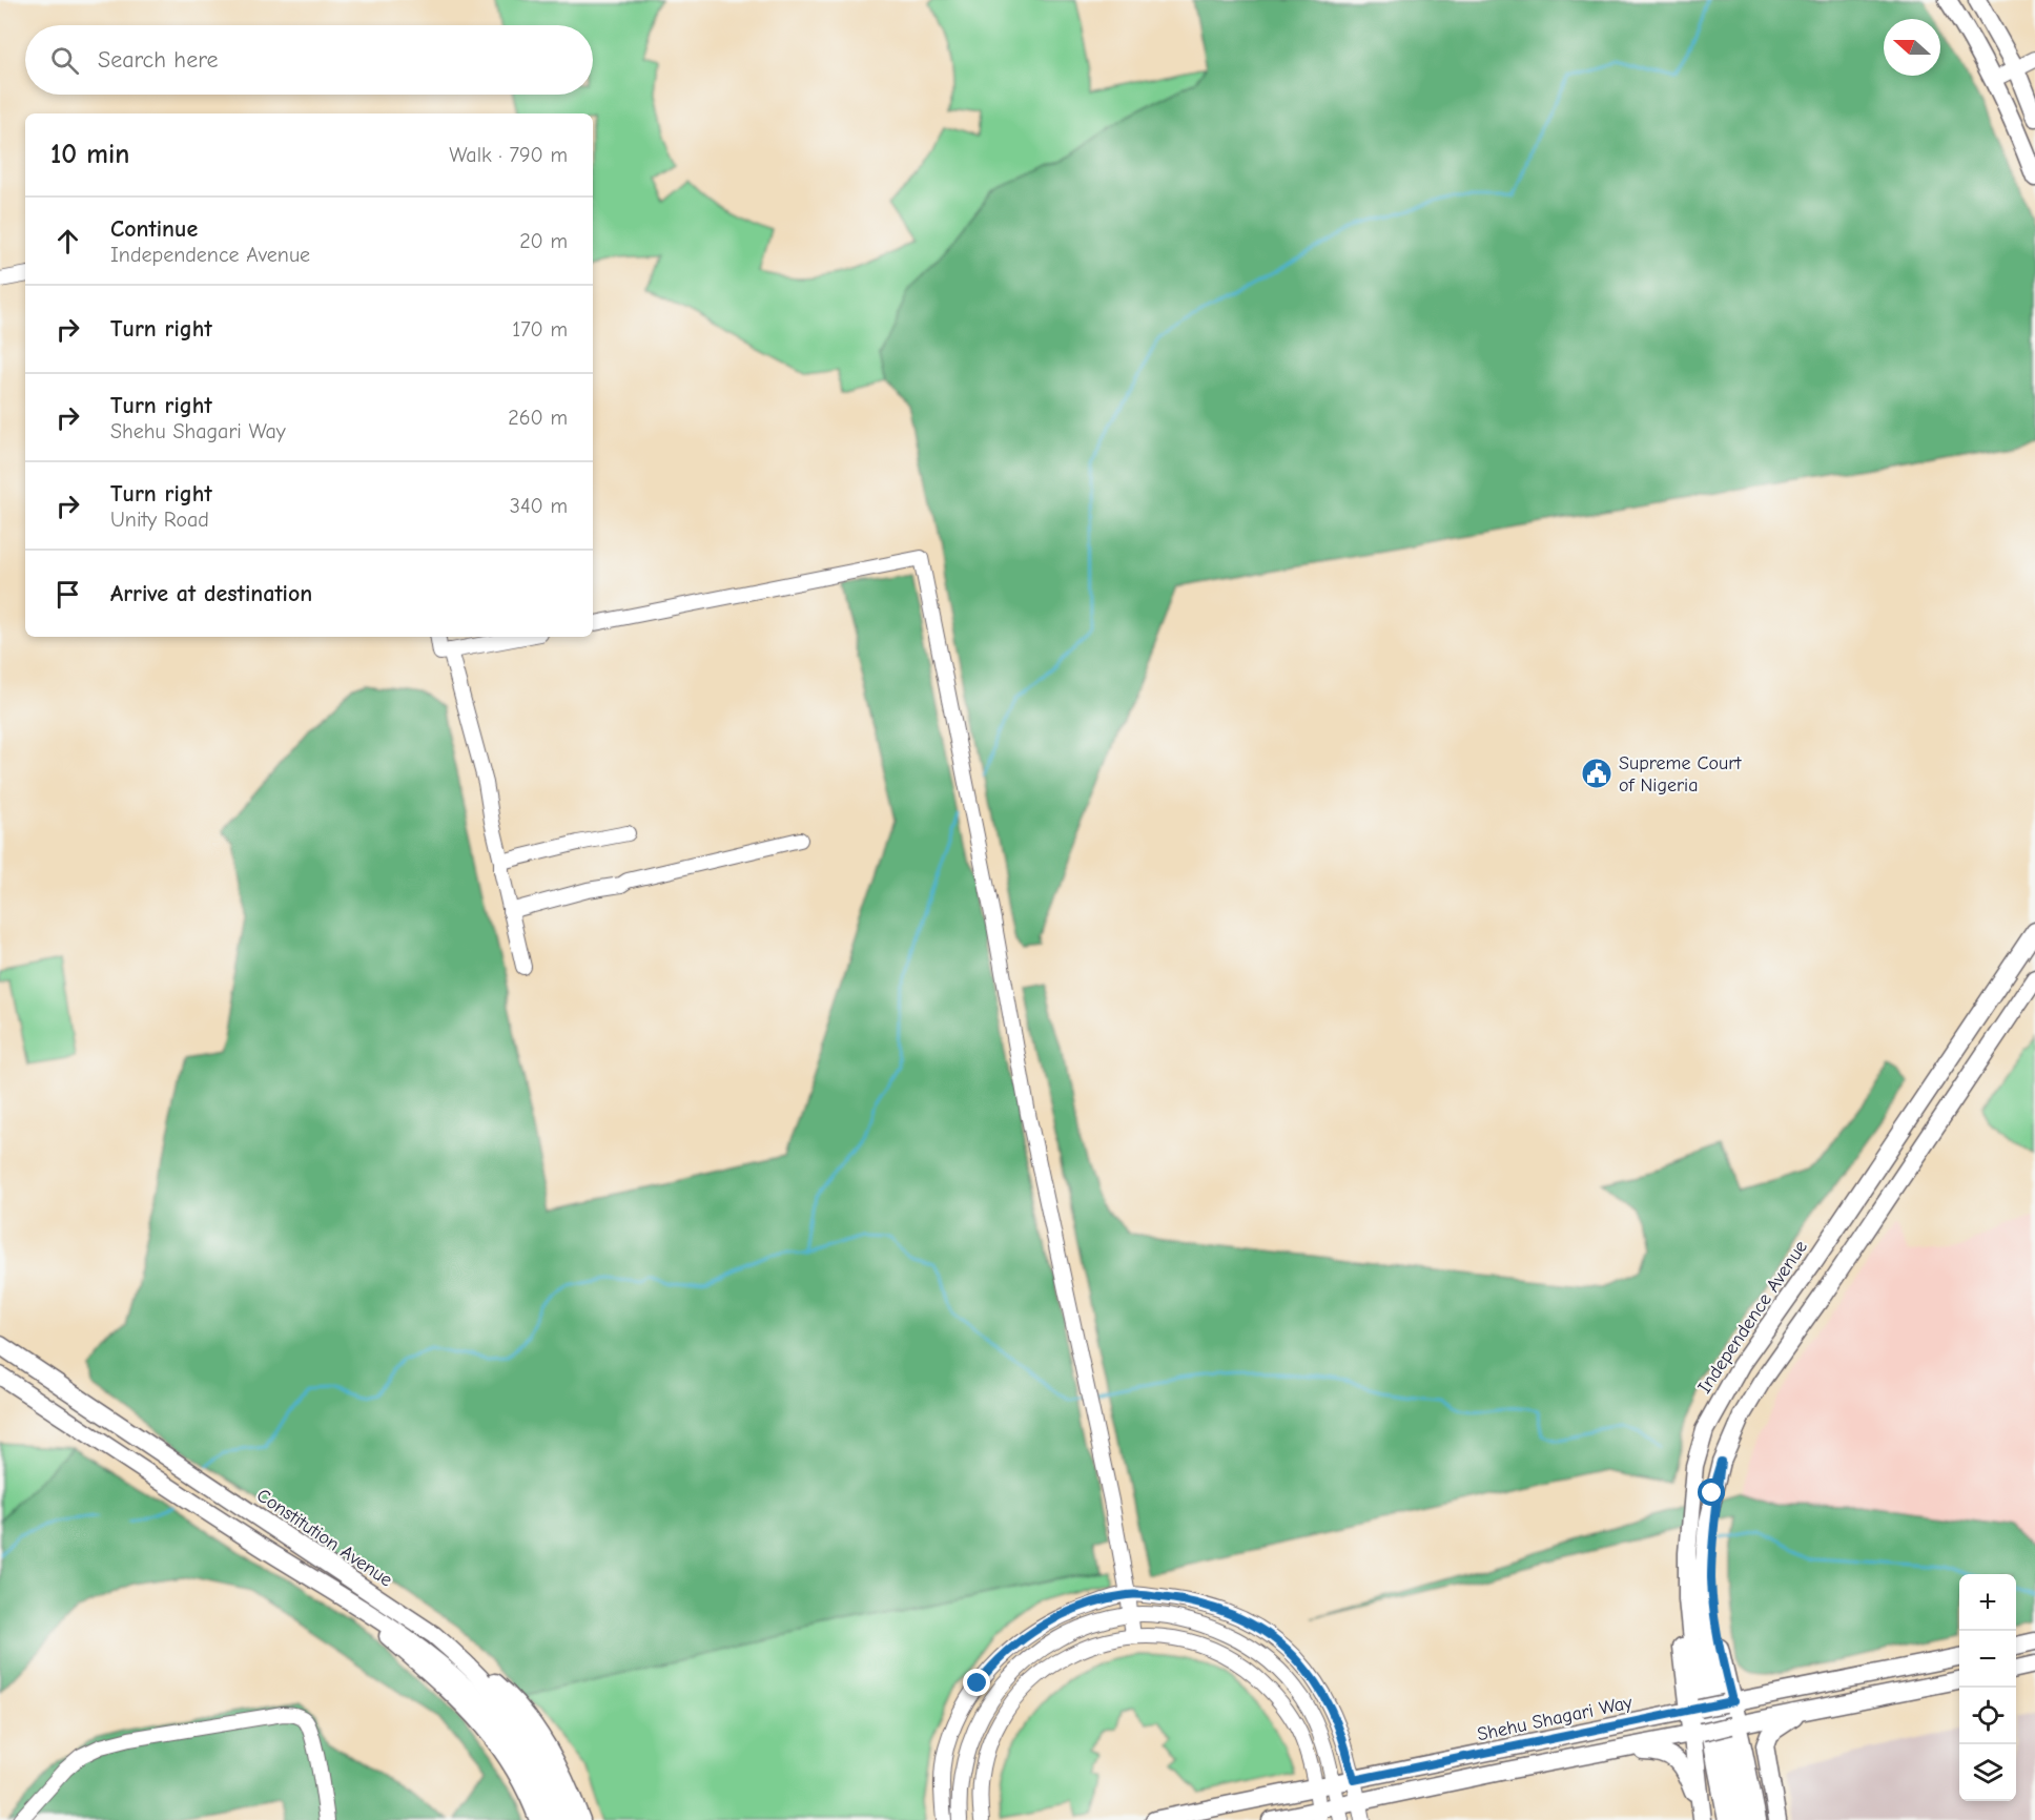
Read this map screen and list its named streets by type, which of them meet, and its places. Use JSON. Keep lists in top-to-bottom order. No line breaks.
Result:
{"streets":{"main road":["Independence Avenue","Constitution Avenue","Shehu Shagari Way"]},"places":{"public building":["Supreme Court of Nigeria"]},"north":"left","page":{"search":"Search here","heading":["10 min","Walk · 790 m"],"list":[["Continue","Independence Avenue","20 m"],["Turn right","170 m"],["Turn right","Shehu Shagari Way","260 m"],["Turn right","Unity Road","340 m"],"Arrive at destination"],"map_buttons":["+","−"]}}
